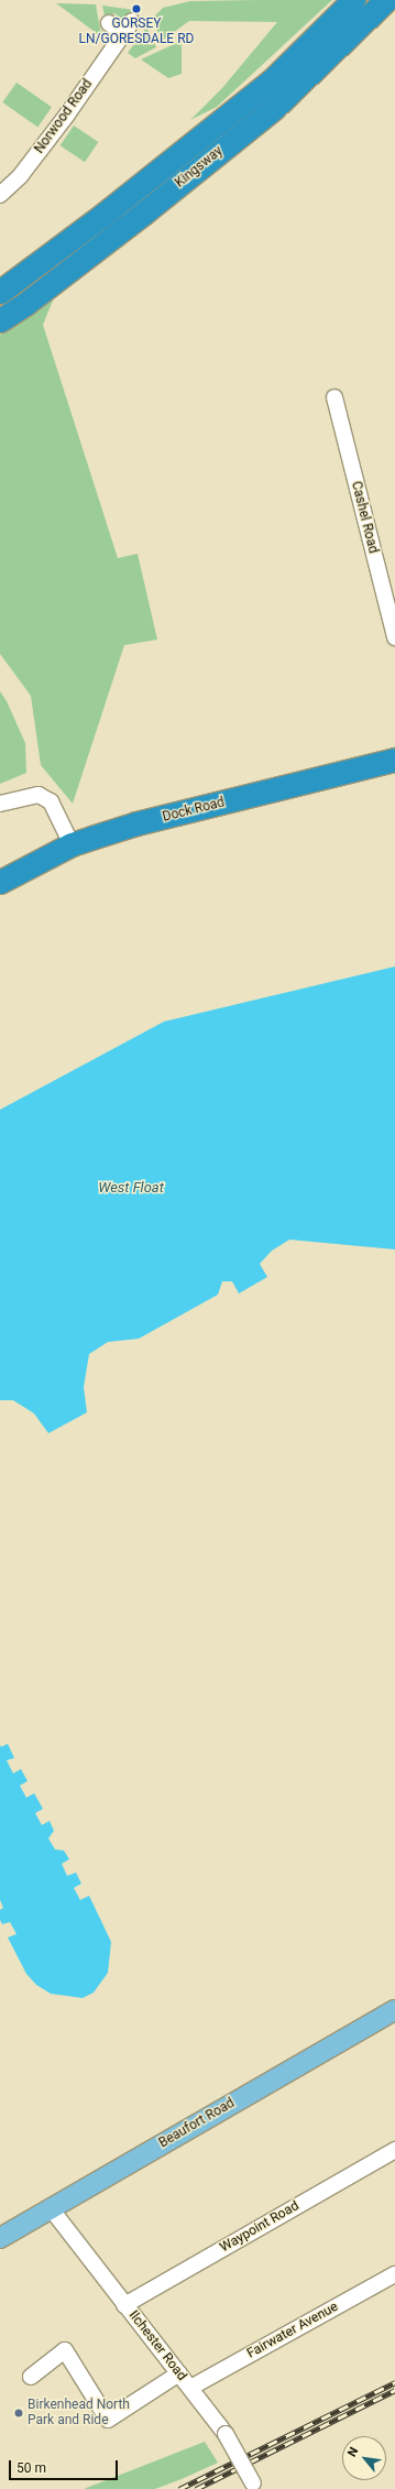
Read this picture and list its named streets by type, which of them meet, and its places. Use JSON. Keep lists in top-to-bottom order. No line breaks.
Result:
{"streets":{"highway":["Kingsway","Dock Road"],"main road":["Beaufort Road"],"street":["Norwood Road","Cashel Road","Waypoint Road","Fairwater Avenue","Ilchester Road"]},"crossings":[["Beaufort Road","Ilchester Road"],["Waypoint Road","Ilchester Road"],["Fairwater Avenue","Ilchester Road"]],"water":["West Float"],"places":["GORSEY LN/GORESDALE RD","Birkenhead North Park and Ride"],"scale_bar":"50 m","north":"top left"}
